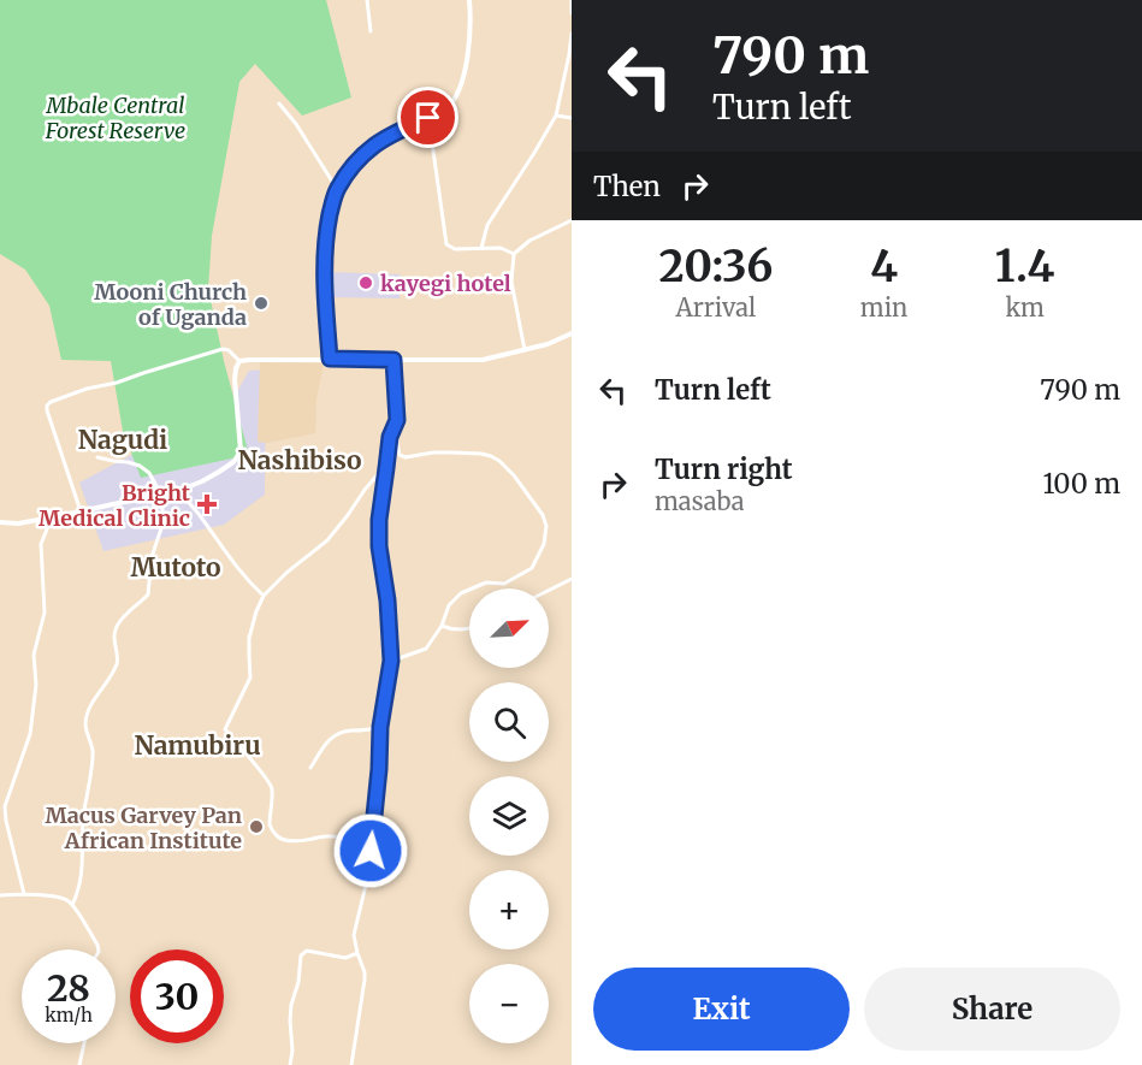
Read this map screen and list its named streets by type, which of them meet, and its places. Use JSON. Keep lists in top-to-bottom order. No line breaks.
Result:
{"districts":["Nagudi","Nashibiso","Mutoto","Namubiru"],"parks":["Mbale Central Forest Reserve"],"places":{"other":["kayegi hotel","Mooni Church of Uganda","Macus Garvey Pan African Institute"],"health":["Bright Medical Clinic"]},"north":"top right","page":{"turn":["790 m","Turn left"],"then":"Then","eta":["20:36","Arrival","4","min","1.4","km"],"list":[{"name":"Turn left","value":"790 m"},{"name":"Turn right","note":"masaba","value":"100 m"}],"map_buttons":["+","−"],"speed":"28 km/h","limit":"30","buttons":["Exit","Share"]}}
